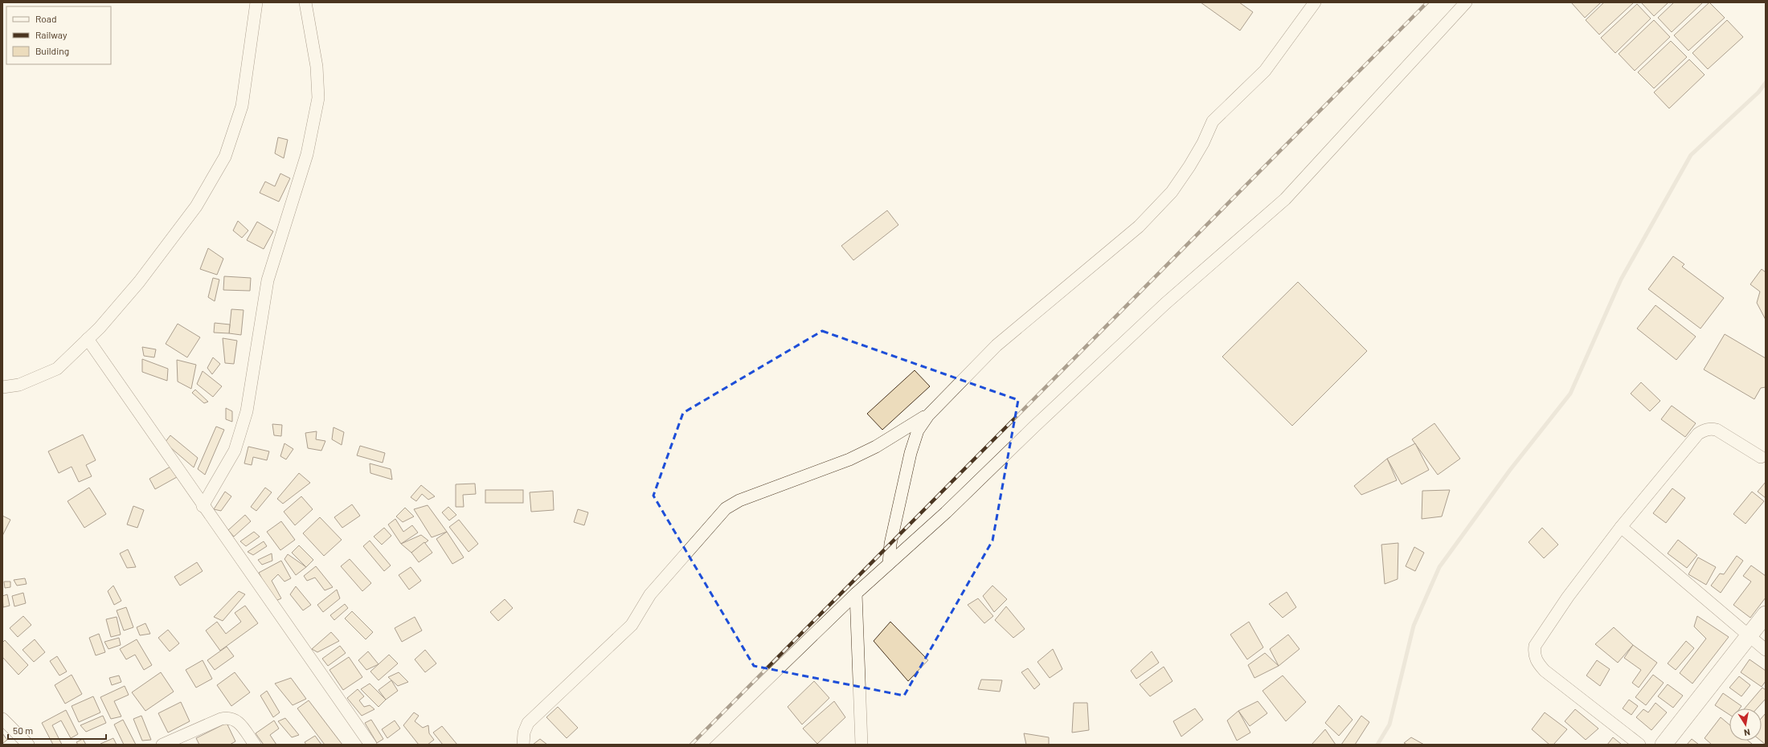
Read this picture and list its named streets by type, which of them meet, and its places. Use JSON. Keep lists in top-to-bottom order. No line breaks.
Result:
{"legend":["Road","Railway","Building"],"scale_bar":"50 m","north":"bottom"}
